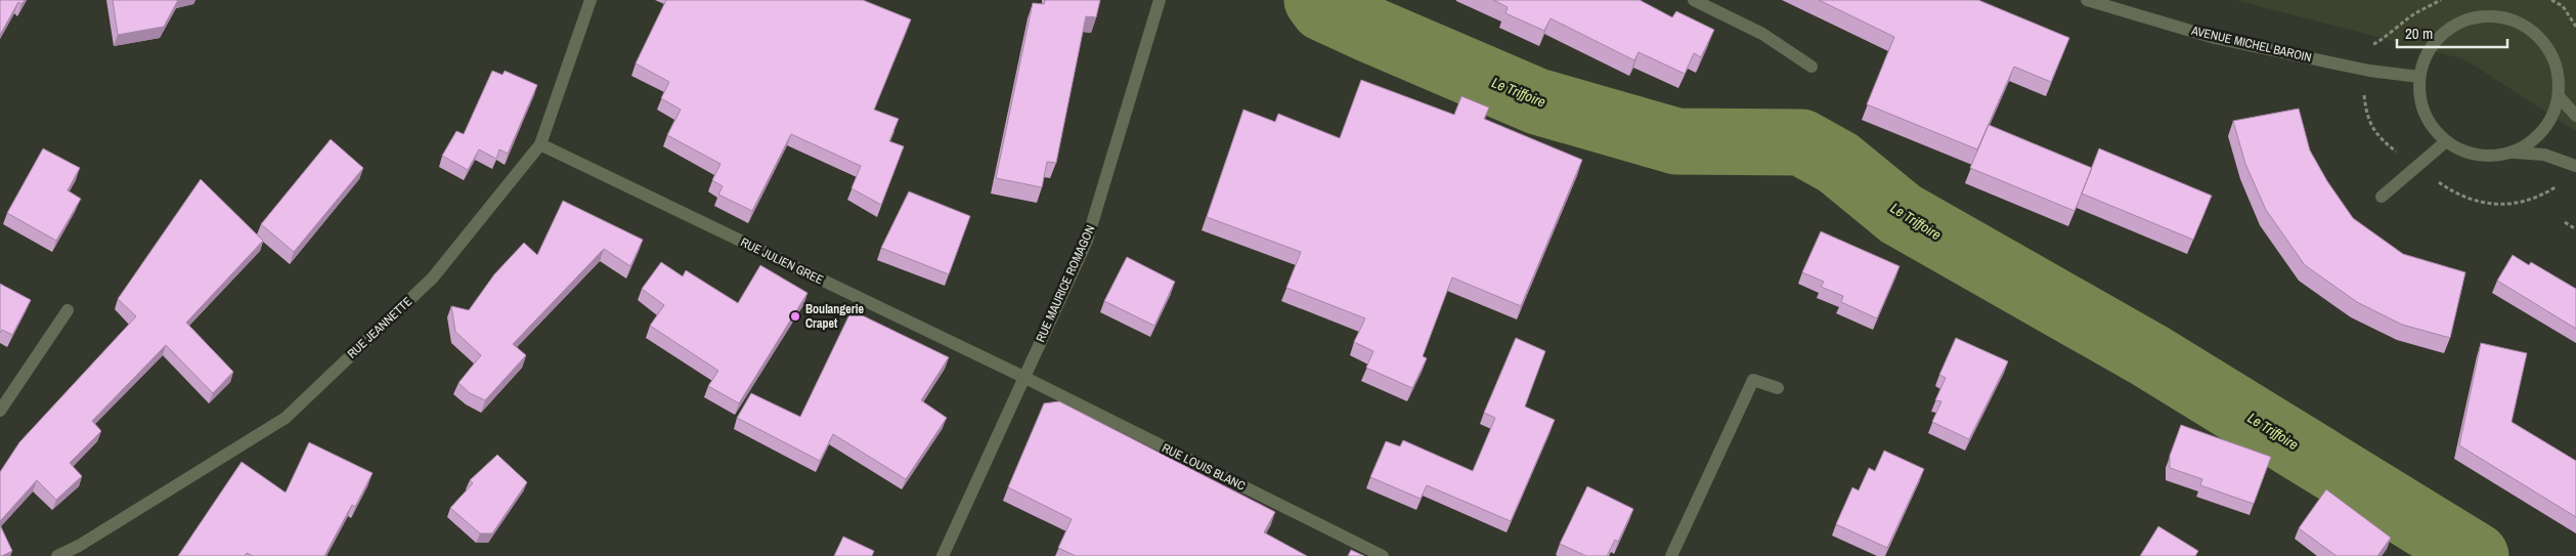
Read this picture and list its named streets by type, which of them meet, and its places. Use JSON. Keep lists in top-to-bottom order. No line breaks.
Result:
{"streets":{"street":["AVENUE MICHEL BAROIN","RUE JULIEN GREE","RUE MAURICE ROMAGON","RUE JEANNETTE","RUE LOUIS BLANC"]},"crossings":[["RUE JULIEN GREE","RUE MAURICE ROMAGON"],["RUE JULIEN GREE","RUE JEANNETTE"],["RUE JULIEN GREE","RUE LOUIS BLANC"],["RUE MAURICE ROMAGON","RUE LOUIS BLANC"]],"water":["Le Triffoire"],"places":["Boulangerie Crapet"],"scale_bar":"20 m"}
